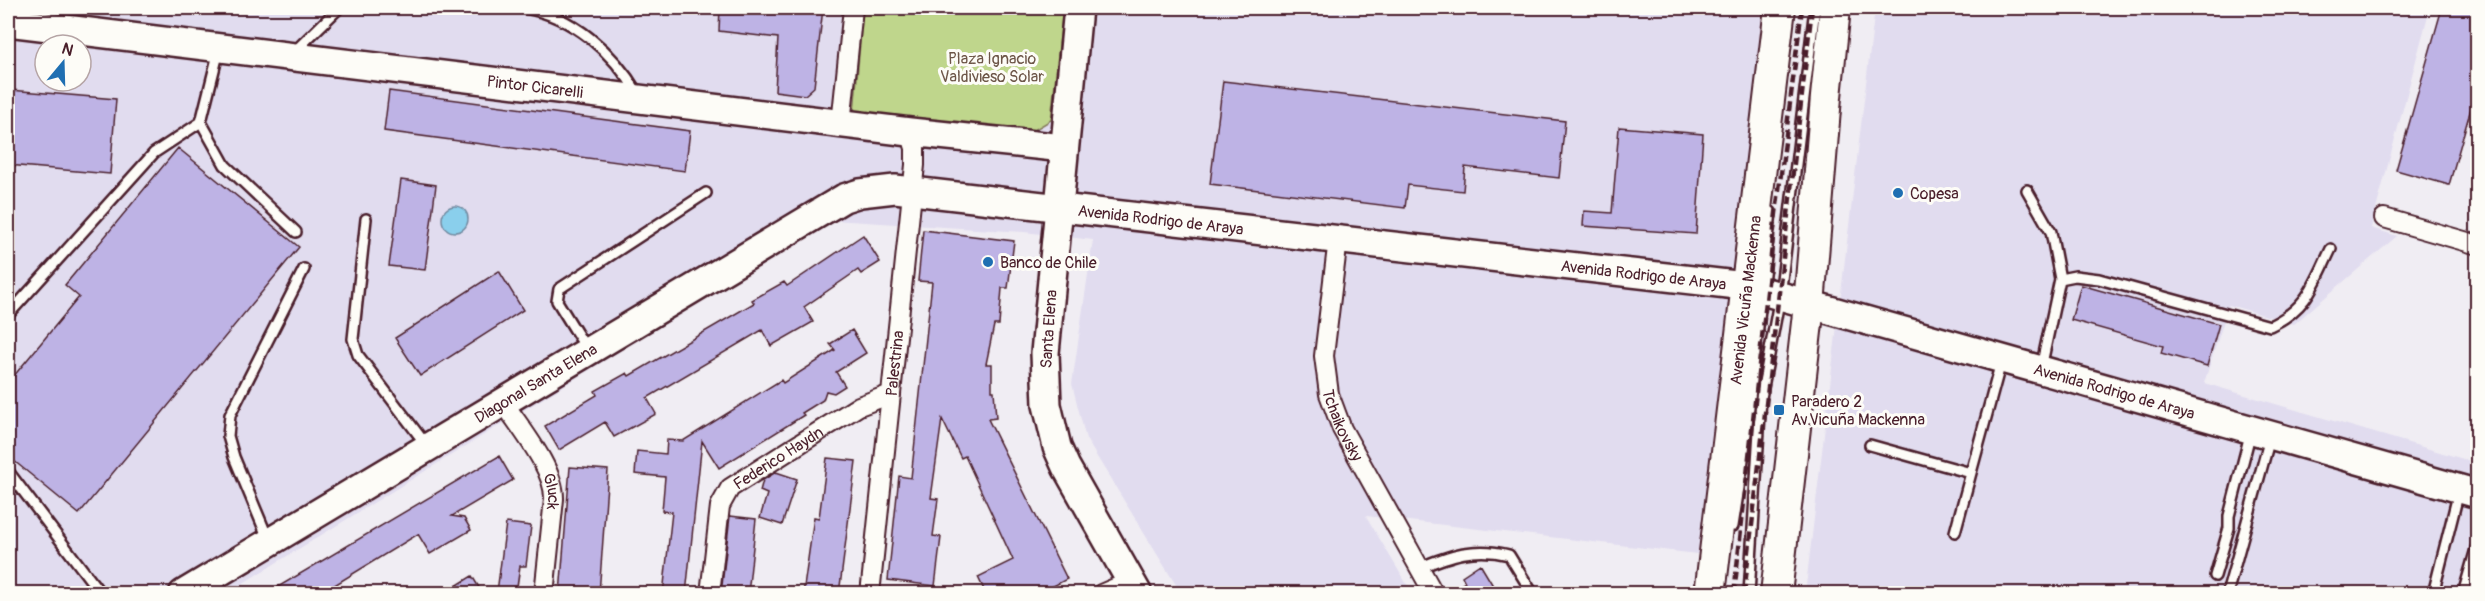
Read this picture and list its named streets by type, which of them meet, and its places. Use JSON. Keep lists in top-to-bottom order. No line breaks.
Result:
{"streets":{"main road":["Pintor Cicarelli","Avenida Rodrigo de Araya","Avenida Vicuña Mackenna","Santa Elena","Diagonal Santa Elena"],"street":["Palestrina","Tchaikovsky","Federico Haydn","Gluck"]},"crossings":[["Pintor Cicarelli","Santa Elena"],["Pintor Cicarelli","Palestrina"],["Avenida Rodrigo de Araya","Avenida Vicuña Mackenna"],["Avenida Rodrigo de Araya","Santa Elena"],["Avenida Rodrigo de Araya","Palestrina"],["Avenida Rodrigo de Araya","Diagonal Santa Elena"],["Avenida Rodrigo de Araya","Tchaikovsky"],["Palestrina","Diagonal Santa Elena"],["Palestrina","Federico Haydn"],["Diagonal Santa Elena","Gluck"]],"parks":["Plaza Ignacio Valdivieso Solar"],"places":{"other":["Copesa","Banco de Chile"],"transit":["Paradero 2 Av.Vicuña Mackenna"]},"north":"top"}
